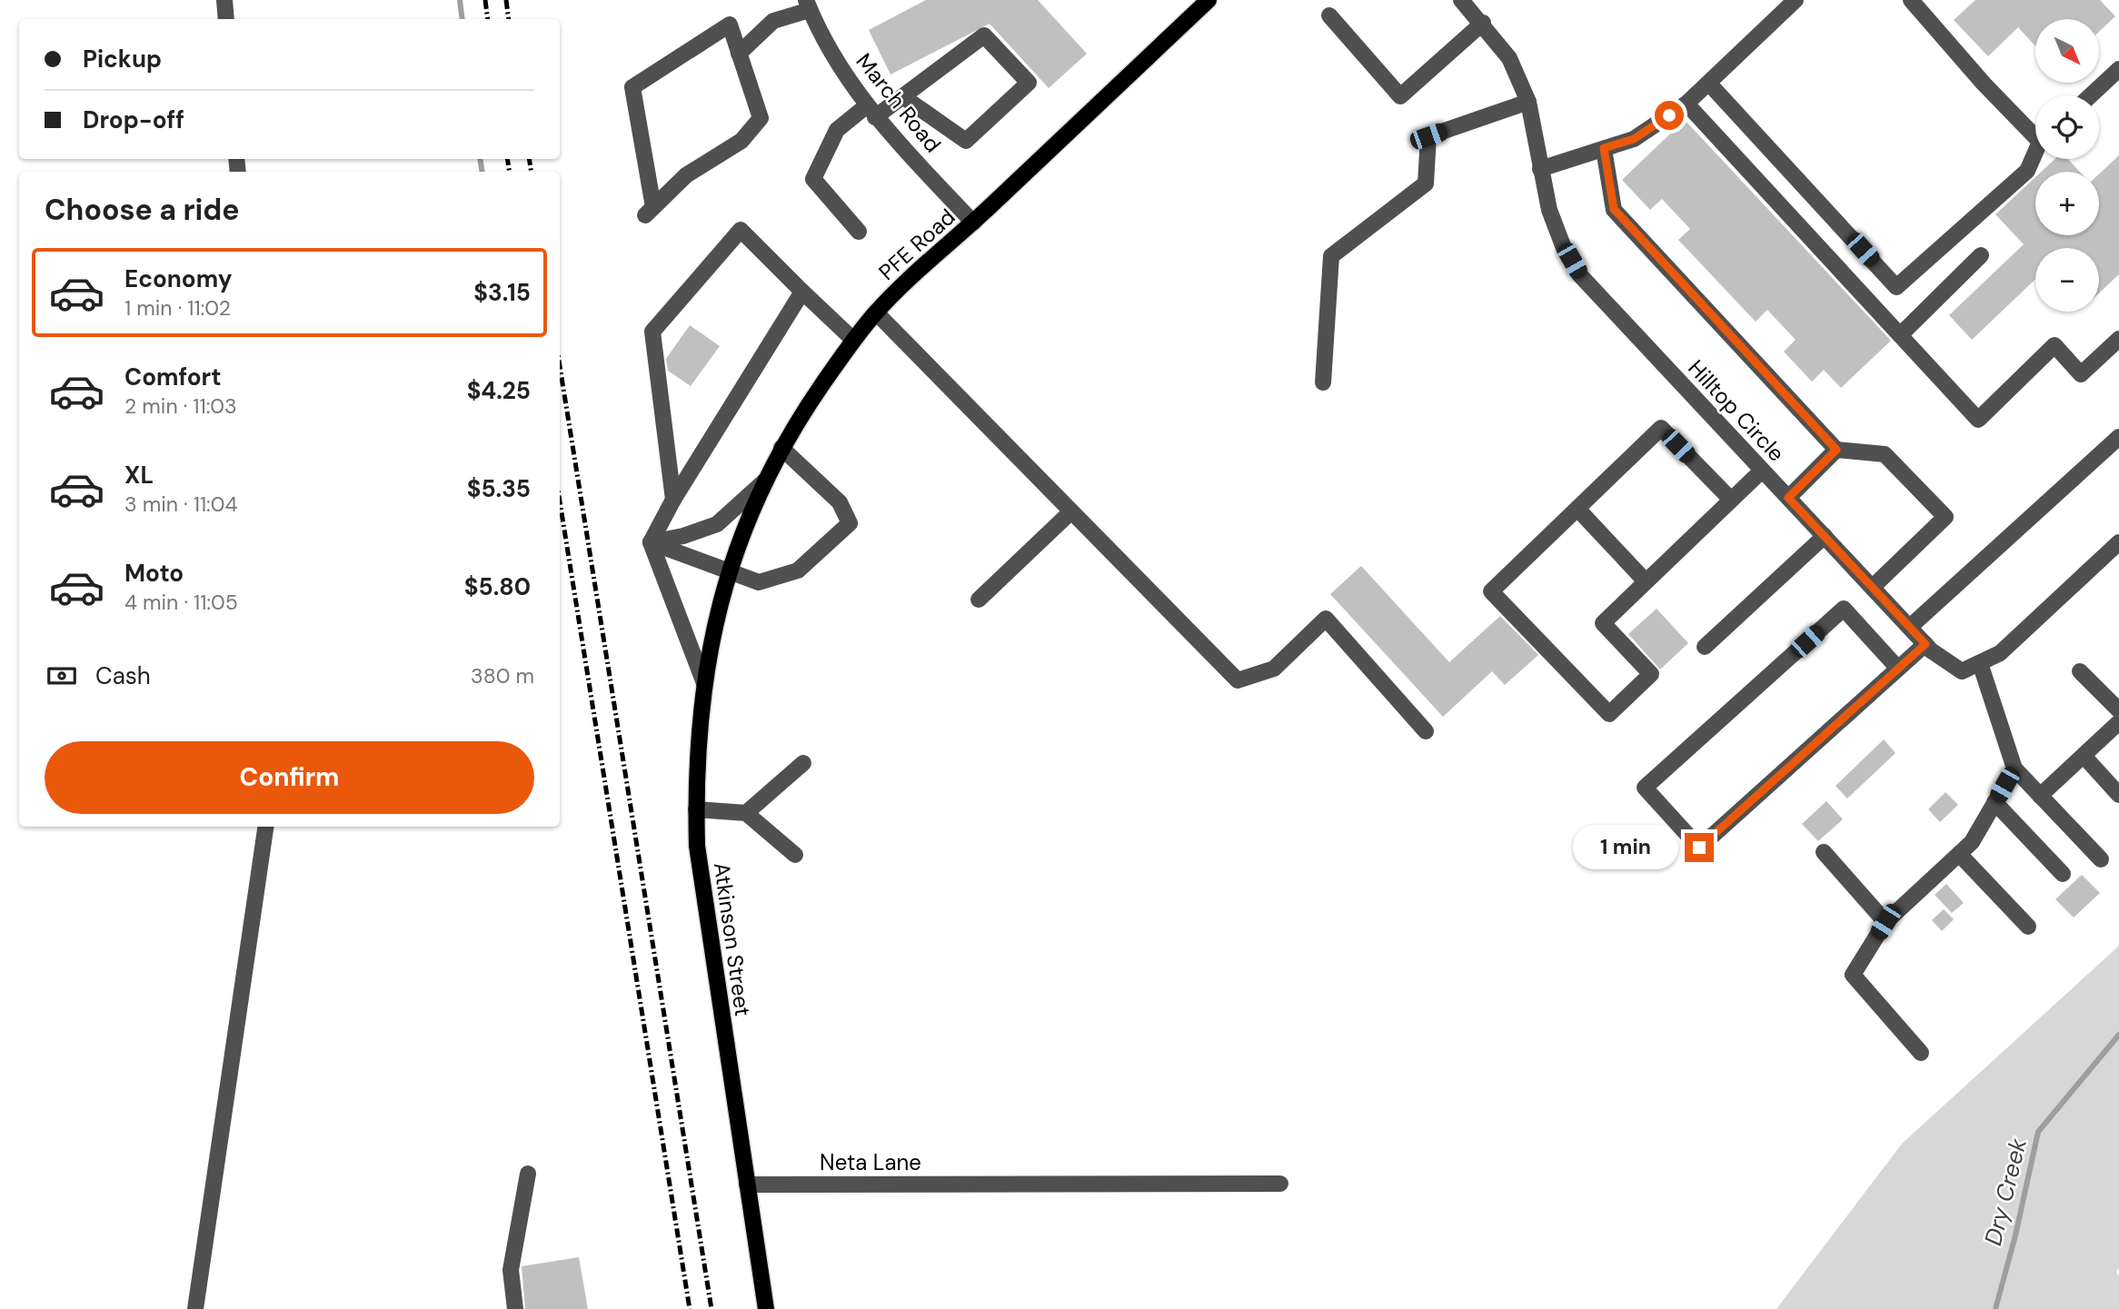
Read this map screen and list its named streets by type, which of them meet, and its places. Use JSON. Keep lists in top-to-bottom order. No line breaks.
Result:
{"streets":{"main road":["PFE Road","Atkinson Street"],"street":["March Road","Hilltop Circle","Neta Lane"]},"crossings":[["March Road","PFE Road"],["PFE Road","Atkinson Street"],["Atkinson Street","Neta Lane"]],"water":["Dry Creek"],"north":"bottom right","page":{"map_buttons":["+","−"],"banner":["Pickup","Drop-off"],"heading":"Choose a ride","list":[{"name":"Economy","note":"1 min · 11:02","value":"$3.15"},{"name":"Comfort","note":"2 min · 11:03","value":"$4.25"},{"name":"XL","note":"3 min · 11:04","value":"$5.35"},{"name":"Moto","note":"4 min · 11:05","value":"$5.80"}],"pay":["Cash","380 m"],"buttons":"Confirm","bubble":"1 min"}}
